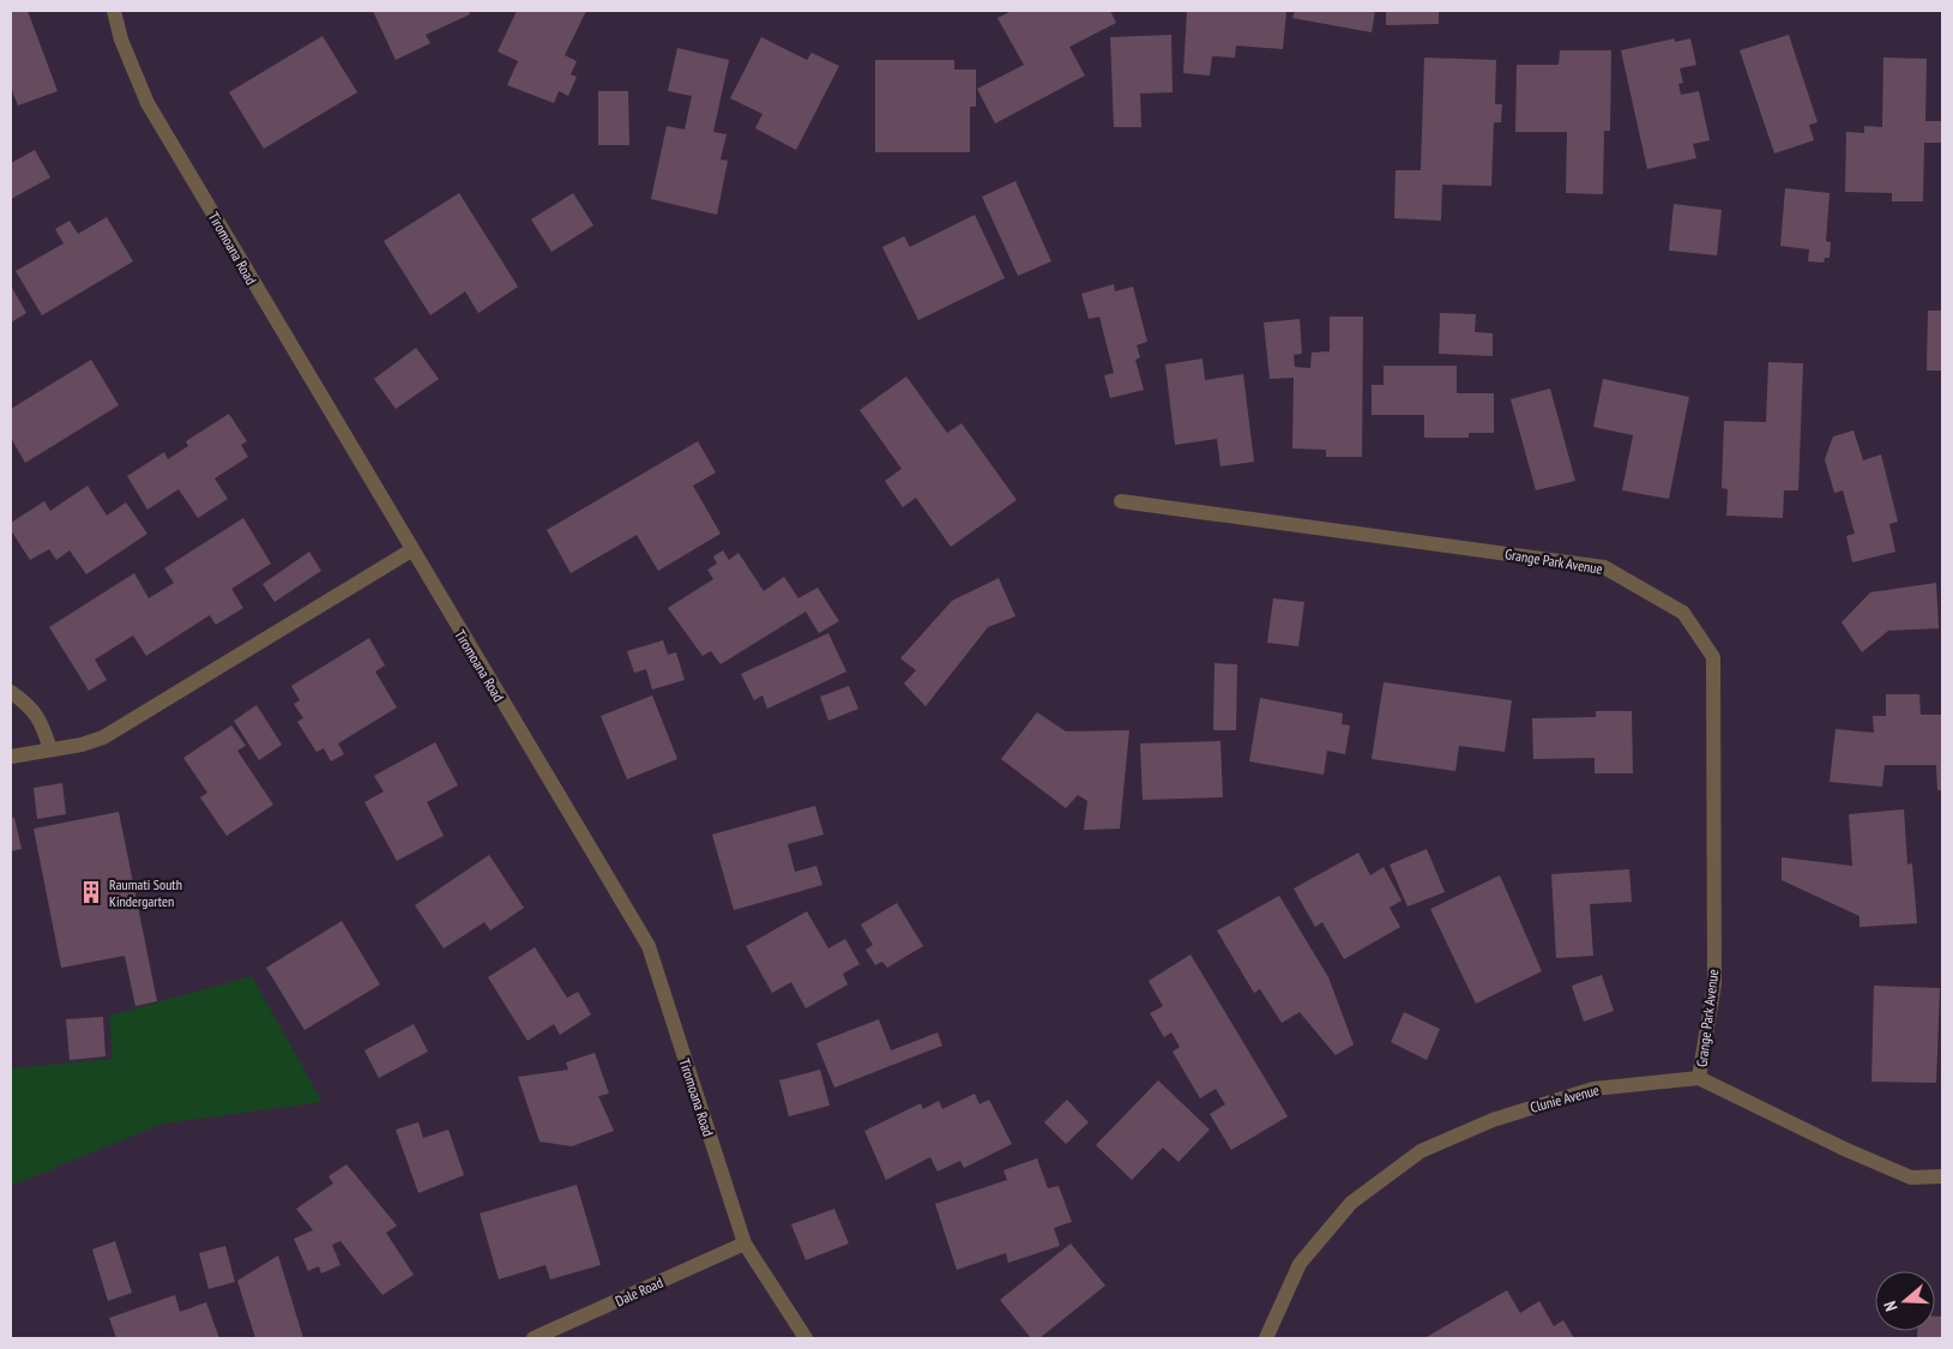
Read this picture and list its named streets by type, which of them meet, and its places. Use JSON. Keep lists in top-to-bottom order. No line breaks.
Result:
{"streets":{"street":["Tiromoana Road","Grange Park Avenue","Clunie Avenue","Dale Road"]},"crossings":[["Tiromoana Road","Dale Road"],["Grange Park Avenue","Clunie Avenue"]],"places":{"building":["Raumati South Kindergarten"]},"north":"left"}
